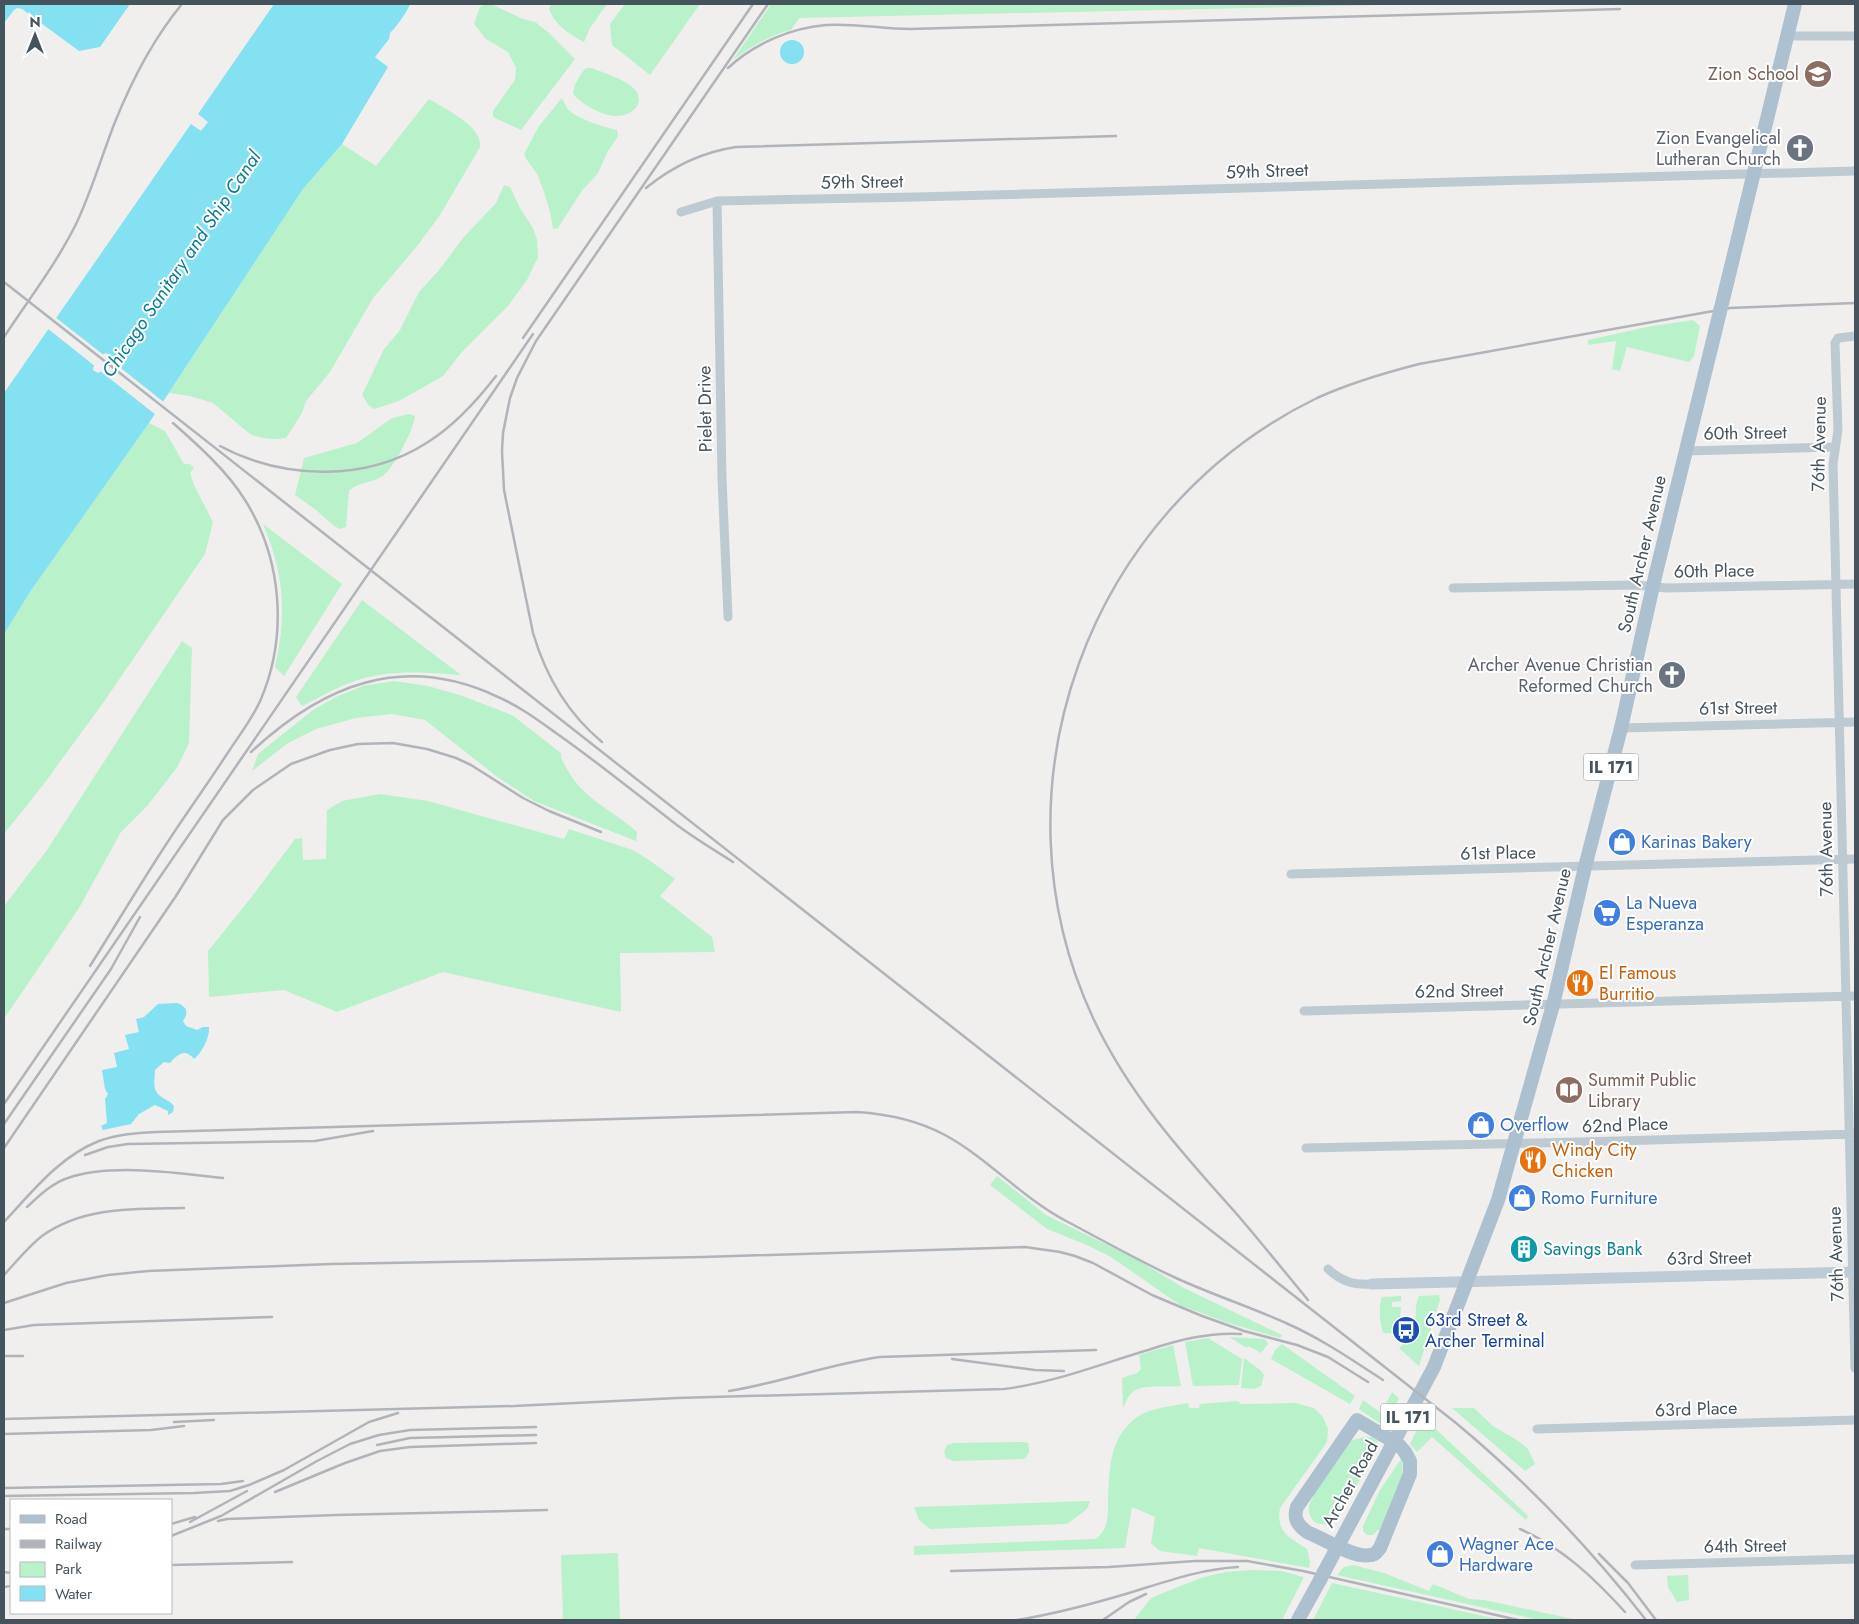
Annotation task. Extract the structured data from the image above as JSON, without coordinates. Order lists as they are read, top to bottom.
{
  "streets": {
    "main road": [
      "South Archer Avenue",
      "IL 171",
      "63rd Street",
      "Archer Road"
    ],
    "street": [
      "59th Street",
      "Pielet Drive",
      "60th Street",
      "76th Avenue",
      "60th Place",
      "61st Street",
      "61st Place",
      "62nd Street",
      "62nd Place",
      "63rd Place",
      "64th Street"
    ]
  },
  "crossings": [
    ["59th Street", "Pielet Drive"],
    ["59th Street", "South Archer Avenue"],
    ["60th Street", "76th Avenue"],
    ["60th Street", "South Archer Avenue"],
    ["76th Avenue", "60th Place"],
    ["76th Avenue", "61st Street"],
    ["76th Avenue", "61st Place"],
    ["76th Avenue", "62nd Street"],
    ["76th Avenue", "62nd Place"],
    ["76th Avenue", "63rd Street"],
    ["South Archer Avenue", "60th Place"],
    ["South Archer Avenue", "61st Street"],
    ["South Archer Avenue", "61st Place"],
    ["South Archer Avenue", "62nd Street"],
    ["South Archer Avenue", "62nd Place"],
    ["South Archer Avenue", "63rd Street"],
    ["South Archer Avenue", "Archer Road"],
    ["63rd Street", "Archer Road"]
  ],
  "water": ["Chicago Sanitary and Ship Canal"],
  "places": {
    "school or university": ["Zion School"],
    "church": ["Zion Evangelical Lutheran Church", "Archer Avenue Christian Reformed Church"],
    "shop": [
      "Karinas Bakery",
      "Overflow",
      "Romo Furniture",
      "Wagner Ace Hardware"
    ],
    "supermarket": ["La Nueva Esperanza"],
    "restaurant": ["El Famous Burritio", "Windy City Chicken"],
    "library": ["Summit Public Library"],
    "building": ["Savings Bank"],
    "bus stop": ["63rd Street & Archer Terminal"]
  },
  "legend": [
    "Road",
    "Railway",
    "Park",
    "Water"
  ],
  "north": "top"
}
